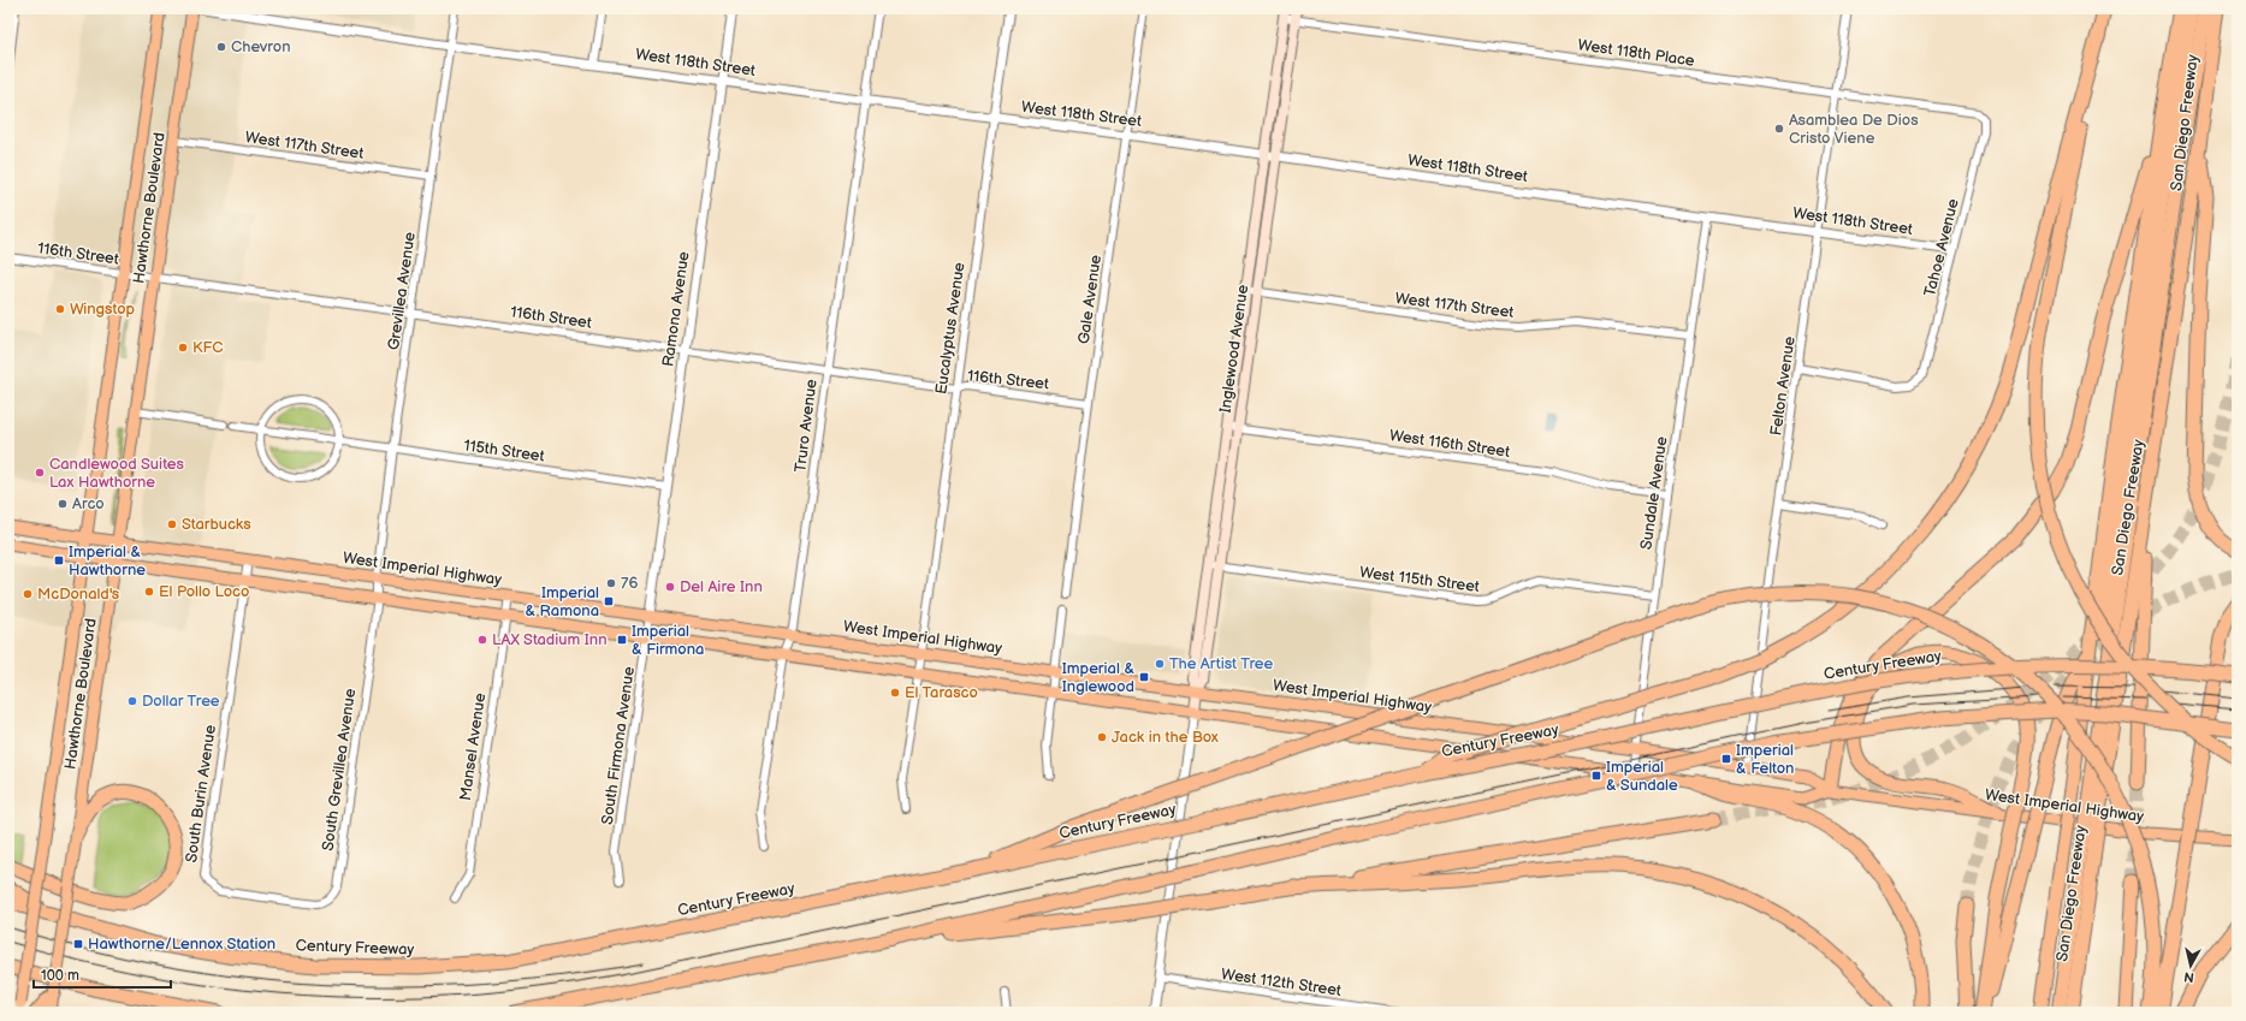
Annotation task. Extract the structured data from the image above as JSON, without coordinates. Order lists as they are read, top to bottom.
{
  "streets": {
    "highway": ["San Diego Freeway", "Century Freeway"],
    "main road": ["Hawthorne Boulevard", "Inglewood Avenue", "West Imperial Highway"],
    "street": [
      "West 118th Place",
      "West 118th Street",
      "West 117th Street",
      "Tahoe Avenue",
      "116th Street",
      "Grevillea Avenue",
      "Gale Avenue",
      "Ramona Avenue",
      "Eucalyptus Avenue",
      "Felton Avenue",
      "Truro Avenue",
      "West 116th Street",
      "115th Street",
      "Sundale Avenue",
      "West 115th Street",
      "South Firmona Avenue",
      "Mansel Avenue",
      "South Grevillea Avenue",
      "South Burin Avenue",
      "West 112th Street"
    ]
  },
  "crossings": [
    ["West 118th Place", "Tahoe Avenue"],
    ["West 118th Place", "Inglewood Avenue"],
    ["West 118th Place", "Felton Avenue"],
    ["West 118th Street", "Tahoe Avenue"],
    ["West 118th Street", "Grevillea Avenue"],
    ["West 118th Street", "Gale Avenue"],
    ["West 118th Street", "Ramona Avenue"],
    ["West 118th Street", "Eucalyptus Avenue"],
    ["West 118th Street", "Inglewood Avenue"],
    ["West 118th Street", "Felton Avenue"],
    ["West 118th Street", "Truro Avenue"],
    ["West 118th Street", "Sundale Avenue"],
    ["West 117th Street", "Hawthorne Boulevard"],
    ["West 117th Street", "Grevillea Avenue"],
    ["West 117th Street", "Inglewood Avenue"],
    ["West 117th Street", "Sundale Avenue"],
    ["Hawthorne Boulevard", "116th Street"],
    ["Hawthorne Boulevard", "West Imperial Highway"],
    ["Tahoe Avenue", "Felton Avenue"],
    ["116th Street", "Grevillea Avenue"],
    ["116th Street", "Gale Avenue"],
    ["116th Street", "Ramona Avenue"],
    ["116th Street", "Eucalyptus Avenue"],
    ["116th Street", "Truro Avenue"],
    ["Grevillea Avenue", "115th Street"],
    ["Grevillea Avenue", "West Imperial Highway"],
    ["Grevillea Avenue", "South Grevillea Avenue"],
    ["Ramona Avenue", "115th Street"],
    ["Ramona Avenue", "West Imperial Highway"],
    ["Ramona Avenue", "South Firmona Avenue"],
    ["Eucalyptus Avenue", "West Imperial Highway"],
    ["Inglewood Avenue", "West 116th Street"],
    ["Inglewood Avenue", "West Imperial Highway"],
    ["Inglewood Avenue", "West 115th Street"],
    ["Felton Avenue", "West Imperial Highway"],
    ["Truro Avenue", "West Imperial Highway"],
    ["West 116th Street", "Sundale Avenue"],
    ["Sundale Avenue", "West Imperial Highway"],
    ["Sundale Avenue", "West 115th Street"],
    ["West Imperial Highway", "South Firmona Avenue"],
    ["West Imperial Highway", "Mansel Avenue"],
    ["West Imperial Highway", "South Grevillea Avenue"],
    ["West Imperial Highway", "South Burin Avenue"],
    ["South Grevillea Avenue", "South Burin Avenue"]
  ],
  "places": {
    "other": [
      "Chevron",
      "Asamblea De Dios Cristo Viene",
      "Wingstop",
      "KFC",
      "Candlewood Suites Lax Hawthorne",
      "Arco",
      "Starbucks",
      "76",
      "Del Aire Inn",
      "El Pollo Loco",
      "McDonald's",
      "LAX Stadium Inn",
      "The Artist Tree",
      "El Tarasco",
      "Dollar Tree",
      "Jack in the Box"
    ],
    "transit": [
      "Imperial & Hawthorne",
      "Imperial & Ramona",
      "Imperial & Firmona",
      "Imperial & Inglewood",
      "Imperial & Felton",
      "Imperial & Sundale",
      "Hawthorne/Lennox Station"
    ]
  },
  "scale_bar": "100 m",
  "north": "bottom"
}
